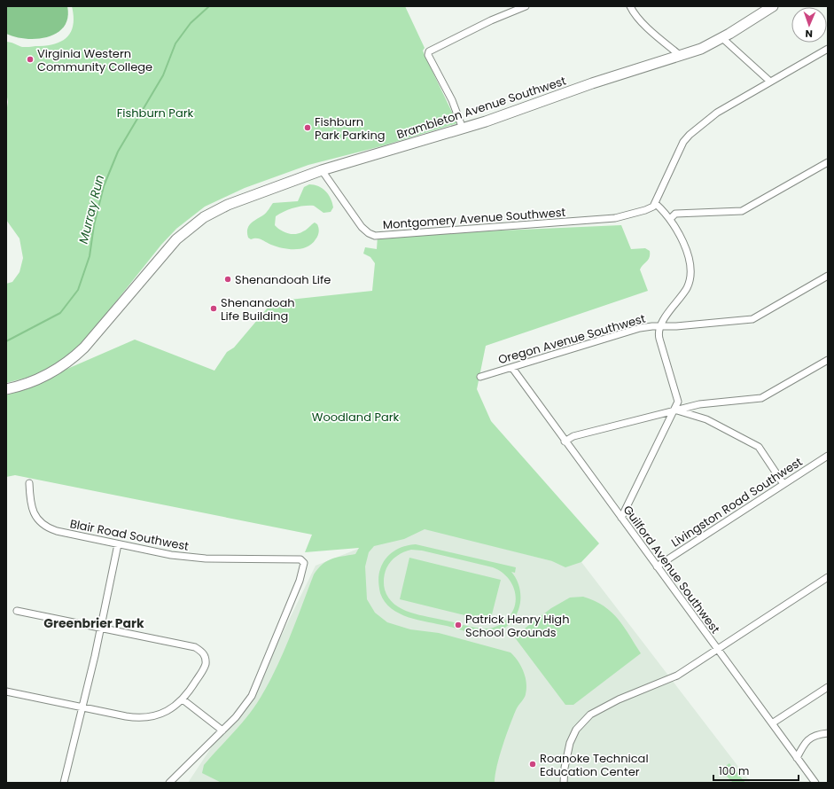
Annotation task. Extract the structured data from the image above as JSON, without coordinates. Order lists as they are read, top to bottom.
{
  "streets": {
    "main road": ["Brambleton Avenue Southwest"],
    "street": [
      "Montgomery Avenue Southwest",
      "Oregon Avenue Southwest",
      "Livingston Road Southwest",
      "Blair Road Southwest",
      "Guilford Avenue Southwest"
    ]
  },
  "crossings": [
    ["Brambleton Avenue Southwest", "Montgomery Avenue Southwest"],
    ["Oregon Avenue Southwest", "Guilford Avenue Southwest"],
    ["Livingston Road Southwest", "Guilford Avenue Southwest"]
  ],
  "districts": ["Greenbrier Park"],
  "water": ["Murray Run"],
  "parks": ["Fishburn Park", "Woodland Park"],
  "places": [
    "Virginia Western Community College",
    "Fishburn Park Parking",
    "Shenandoah Life",
    "Shenandoah Life Building",
    "Patrick Henry High School Grounds",
    "Roanoke Technical Education Center"
  ],
  "scale_bar": "100 m",
  "north": "bottom"
}
